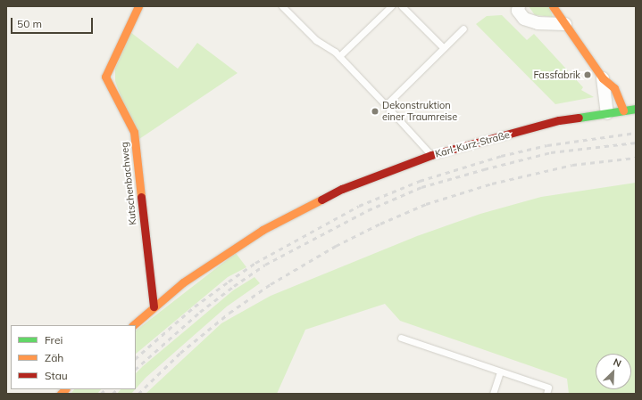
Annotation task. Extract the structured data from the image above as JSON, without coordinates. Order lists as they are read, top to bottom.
{
  "streets": {
    "main road": ["Karl-Kurz-Straße", "Kutschenbachweg"]
  },
  "crossings": [
    ["Karl-Kurz-Straße", "Kutschenbachweg"]
  ],
  "places": ["Fassfabrik", "Dekonstruktion einer Traumreise"],
  "legend": ["Frei", "Zäh", "Stau"],
  "scale_bar": "50 m",
  "north": "top right"
}
